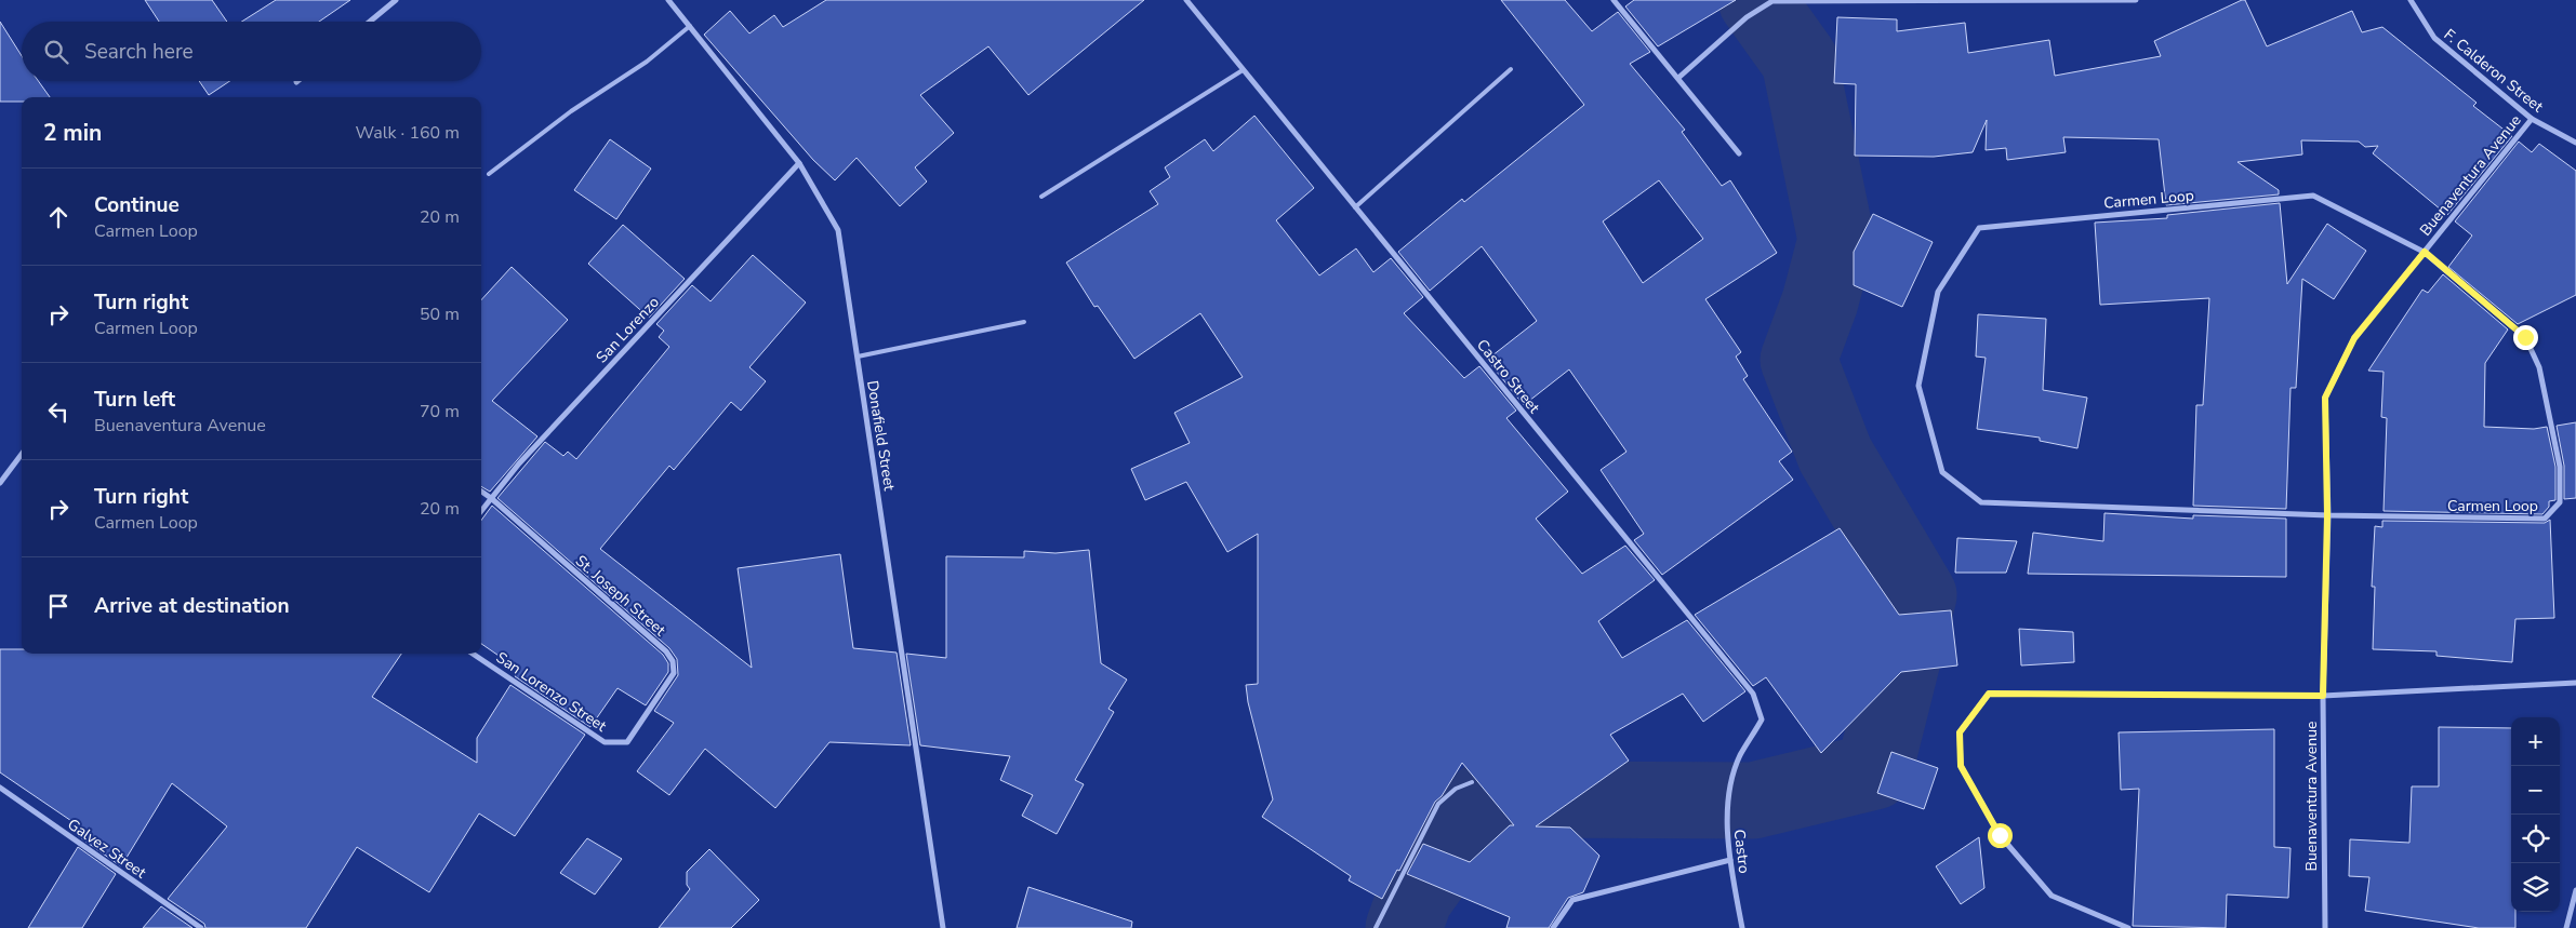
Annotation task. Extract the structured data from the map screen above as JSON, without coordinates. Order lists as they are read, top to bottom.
{
  "streets": {
    "street": [
      "F. Calderon Street",
      "Buenaventura Avenue",
      "Carmen Loop",
      "San Lorenzo",
      "Castro Street",
      "Donafield Street",
      "St. Joseph Street",
      "San Lorenzo Street",
      "Galvez Street",
      "Castro"
    ]
  },
  "crossings": [
    ["F. Calderon Street", "Buenaventura Avenue"],
    ["Buenaventura Avenue", "Carmen Loop"],
    ["San Lorenzo", "Donafield Street"],
    ["San Lorenzo", "St. Joseph Street"],
    ["Castro Street", "Castro"],
    ["St. Joseph Street", "San Lorenzo Street"]
  ],
  "page": {
    "search": "Search here",
    "heading": ["2 min", "Walk · 160 m"],
    "list": [
      ["Continue", "Carmen Loop", "20 m"],
      ["Turn right", "Carmen Loop", "50 m"],
      ["Turn left", "Buenaventura Avenue", "70 m"],
      ["Turn right", "Carmen Loop", "20 m"],
      "Arrive at destination"
    ],
    "map_buttons": ["+", "−"]
  }
}
